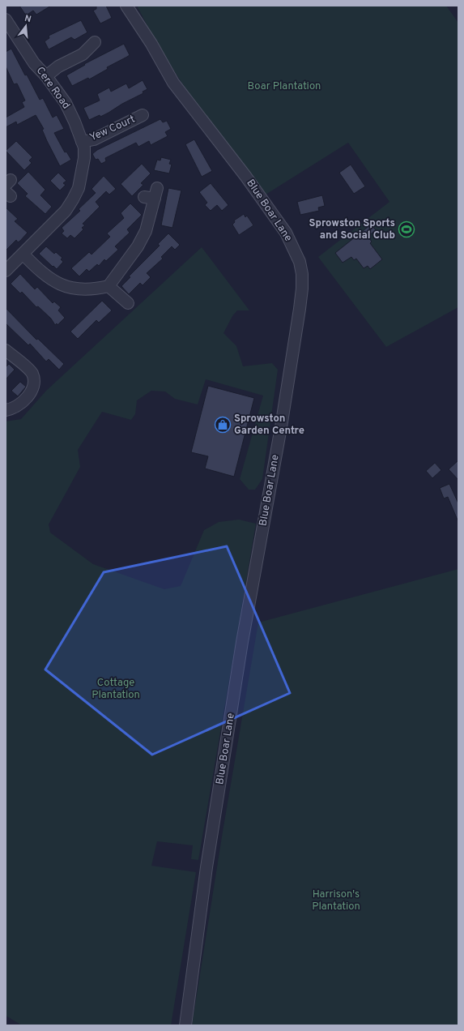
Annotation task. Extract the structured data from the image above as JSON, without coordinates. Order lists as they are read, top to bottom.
{
  "streets": {
    "street": ["Cere Road", "Yew Court", "Blue Boar Lane"]
  },
  "crossings": [
    ["Cere Road", "Yew Court"]
  ],
  "parks": ["Boar Plantation", "Cottage Plantation", "Harrison's Plantation"],
  "places": {
    "sports": ["Sprowston Sports and Social Club"],
    "shop": ["Sprowston Garden Centre"]
  },
  "north": "top"
}
